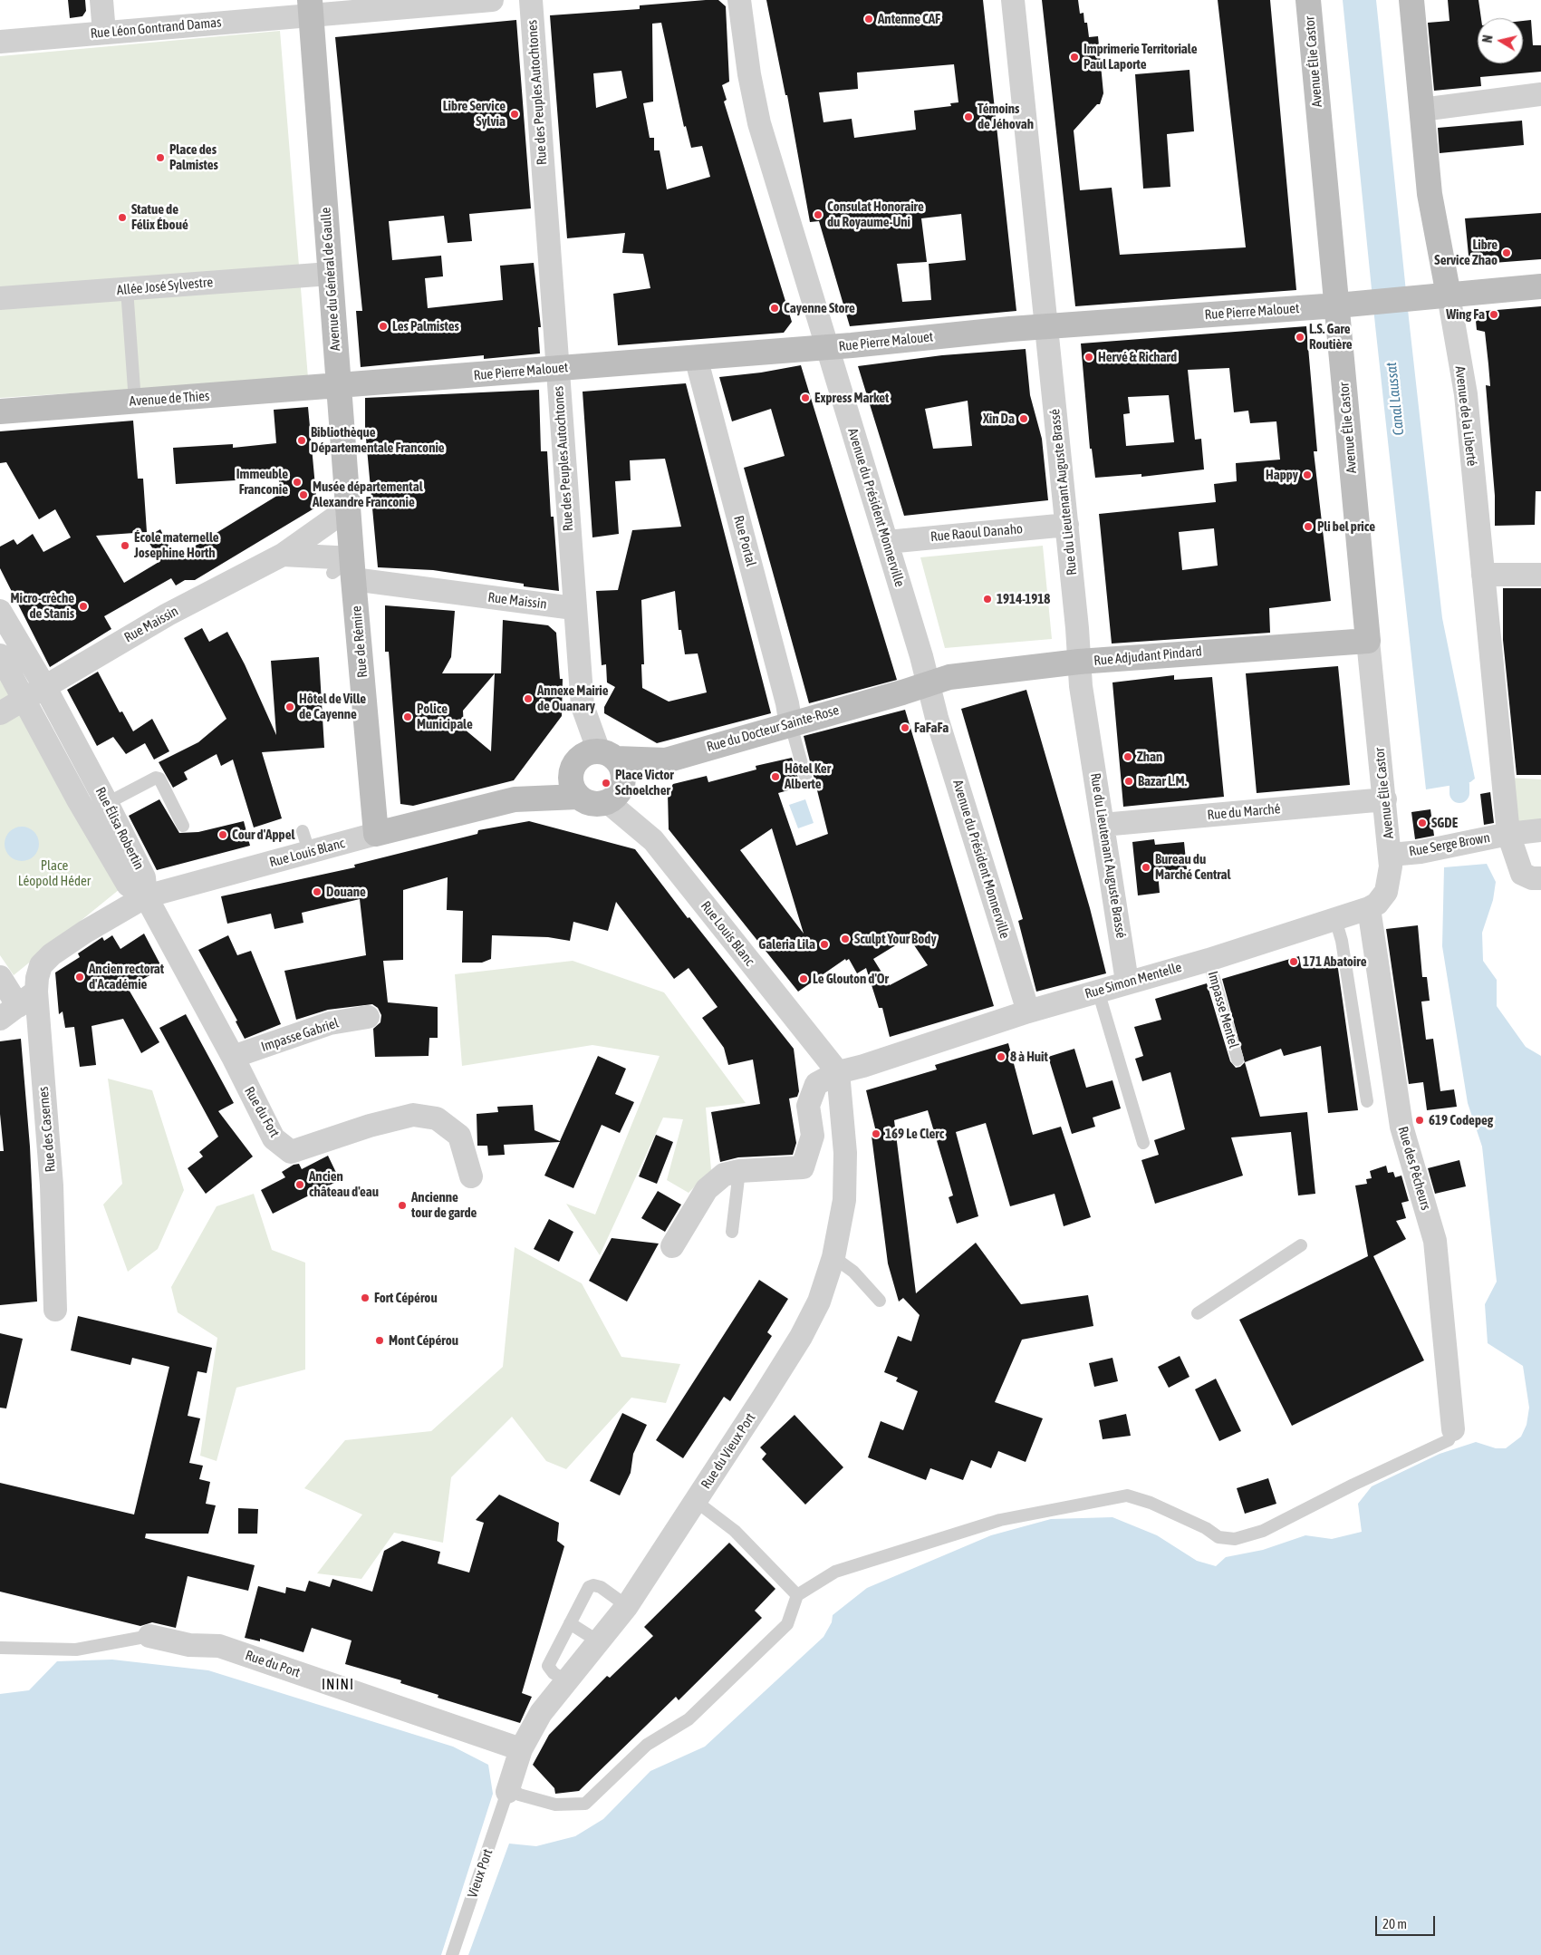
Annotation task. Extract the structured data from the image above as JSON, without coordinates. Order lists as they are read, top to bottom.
{
  "streets": {
    "street": [
      "Rue Léon Gontrand Damas",
      "Avenue Élie Castor",
      "Rue des Peuples Autochtones",
      "Avenue du Général de Gaulle",
      "Allée José Sylvestre",
      "Rue Pierre Malouet",
      "Avenue de Thies",
      "Avenue de la Liberté",
      "Rue du Lieutenant Auguste Brassé",
      "Avenue du Président Monnerville",
      "Rue Raoul Danaho",
      "Rue Portal",
      "Rue Maissin",
      "Rue de Rémire",
      "Rue Adjudant Pindard",
      "Rue du Docteur Sainte-Rose",
      "Rue du Marché",
      "Rue Élisa Robertin",
      "Rue Serge Brown",
      "Rue Louis Blanc",
      "Rue Simon Mentelle",
      "Impasse Gabriel",
      "Rue du Fort",
      "Rue des Casernes",
      "Rue des Pêcheurs",
      "Rue du Vieux Port",
      "Rue du Port"
    ],
    "lane": ["Impasse Mentel", "Vieux Port"]
  },
  "crossings": [
    ["Rue Léon Gontrand Damas", "Avenue du Général de Gaulle"],
    ["Avenue Élie Castor", "Rue Pierre Malouet"],
    ["Avenue Élie Castor", "Rue Adjudant Pindard"],
    ["Avenue Élie Castor", "Rue du Marché"],
    ["Avenue Élie Castor", "Rue Serge Brown"],
    ["Avenue Élie Castor", "Rue Simon Mentelle"],
    ["Rue des Peuples Autochtones", "Rue Pierre Malouet"],
    ["Rue des Peuples Autochtones", "Rue Maissin"],
    ["Rue des Peuples Autochtones", "Rue du Docteur Sainte-Rose"],
    ["Rue des Peuples Autochtones", "Rue Louis Blanc"],
    ["Avenue du Général de Gaulle", "Allée José Sylvestre"],
    ["Avenue du Général de Gaulle", "Rue Pierre Malouet"],
    ["Avenue du Général de Gaulle", "Avenue de Thies"],
    ["Avenue du Général de Gaulle", "Rue Maissin"],
    ["Avenue du Général de Gaulle", "Rue de Rémire"],
    ["Rue Pierre Malouet", "Avenue de Thies"],
    ["Rue Pierre Malouet", "Avenue de la Liberté"],
    ["Rue Pierre Malouet", "Rue du Lieutenant Auguste Brassé"],
    ["Rue Pierre Malouet", "Avenue du Président Monnerville"],
    ["Rue Pierre Malouet", "Rue Portal"],
    ["Avenue de la Liberté", "Rue Serge Brown"],
    ["Rue du Lieutenant Auguste Brassé", "Rue Raoul Danaho"],
    ["Rue du Lieutenant Auguste Brassé", "Rue Adjudant Pindard"],
    ["Rue du Lieutenant Auguste Brassé", "Rue du Marché"],
    ["Rue du Lieutenant Auguste Brassé", "Rue Simon Mentelle"],
    ["Avenue du Président Monnerville", "Rue Raoul Danaho"],
    ["Avenue du Président Monnerville", "Rue Adjudant Pindard"],
    ["Avenue du Président Monnerville", "Rue du Docteur Sainte-Rose"],
    ["Avenue du Président Monnerville", "Rue Simon Mentelle"],
    ["Rue Portal", "Rue du Docteur Sainte-Rose"],
    ["Rue Maissin", "Rue de Rémire"],
    ["Rue Maissin", "Rue Élisa Robertin"],
    ["Rue de Rémire", "Rue Louis Blanc"],
    ["Rue Adjudant Pindard", "Rue du Docteur Sainte-Rose"],
    ["Rue du Docteur Sainte-Rose", "Rue Louis Blanc"],
    ["Rue Élisa Robertin", "Rue Louis Blanc"],
    ["Rue Élisa Robertin", "Rue du Fort"],
    ["Rue Serge Brown", "Rue Simon Mentelle"],
    ["Rue Louis Blanc", "Rue Simon Mentelle"],
    ["Rue Louis Blanc", "Rue du Fort"],
    ["Rue Louis Blanc", "Rue des Casernes"],
    ["Rue Louis Blanc", "Rue du Vieux Port"],
    ["Rue Simon Mentelle", "Impasse Mentel"],
    ["Rue Simon Mentelle", "Rue des Pêcheurs"],
    ["Rue Simon Mentelle", "Rue du Vieux Port"],
    ["Impasse Gabriel", "Rue du Fort"],
    ["Rue du Vieux Port", "Rue du Port"],
    ["Rue du Vieux Port", "Vieux Port"]
  ],
  "districts": ["ININI"],
  "water": ["Canal Laussat"],
  "parks": ["Place Léopold Héder"],
  "places": [
    "Antenne CAF",
    "Imprimerie Territoriale Paul Laporte",
    "Libre Service Sylvia",
    "Témoins de Jéhovah",
    "Place des Palmistes",
    "Consulat Honoraire du Royaume-Uni",
    "Statue de Félix Éboué",
    "Libre Service Zhao",
    "Cayenne Store",
    "Wing Fa",
    "Les Palmistes",
    "L.S. Gare Routière",
    "Hervé & Richard",
    "Express Market",
    "Xin Da",
    "Bibliothèque Départementale Franconie",
    "Happy",
    "Immeuble Franconie",
    "Musée départemental Alexandre Franconie",
    "Pli bel price",
    "École maternelle Josephine Horth",
    "1914-1918",
    "Micro-crèche de Stanis",
    "Annexe Mairie de Ouanary",
    "Hôtel de Ville de Cayenne",
    "Police Municipale",
    "FaFaFa",
    "Zhan",
    "Hôtel Ker Alberte",
    "Bazar L.M.",
    "Place Victor Schoelcher",
    "SGDE",
    "Cour d'Appel",
    "Bureau du Marché Central",
    "Douane",
    "Sculpt Your Body",
    "Galeria Lila",
    "171 Abatoire",
    "Ancien rectorat d'Académie",
    "Le Glouton d'Or",
    "8 à Huit",
    "619 Codepeg",
    "169 Le Clerc",
    "Ancien château d'eau",
    "Ancienne tour de garde",
    "Fort Cépérou",
    "Mont Cépérou"
  ],
  "scale_bar": "20 m",
  "north": "left"
}
